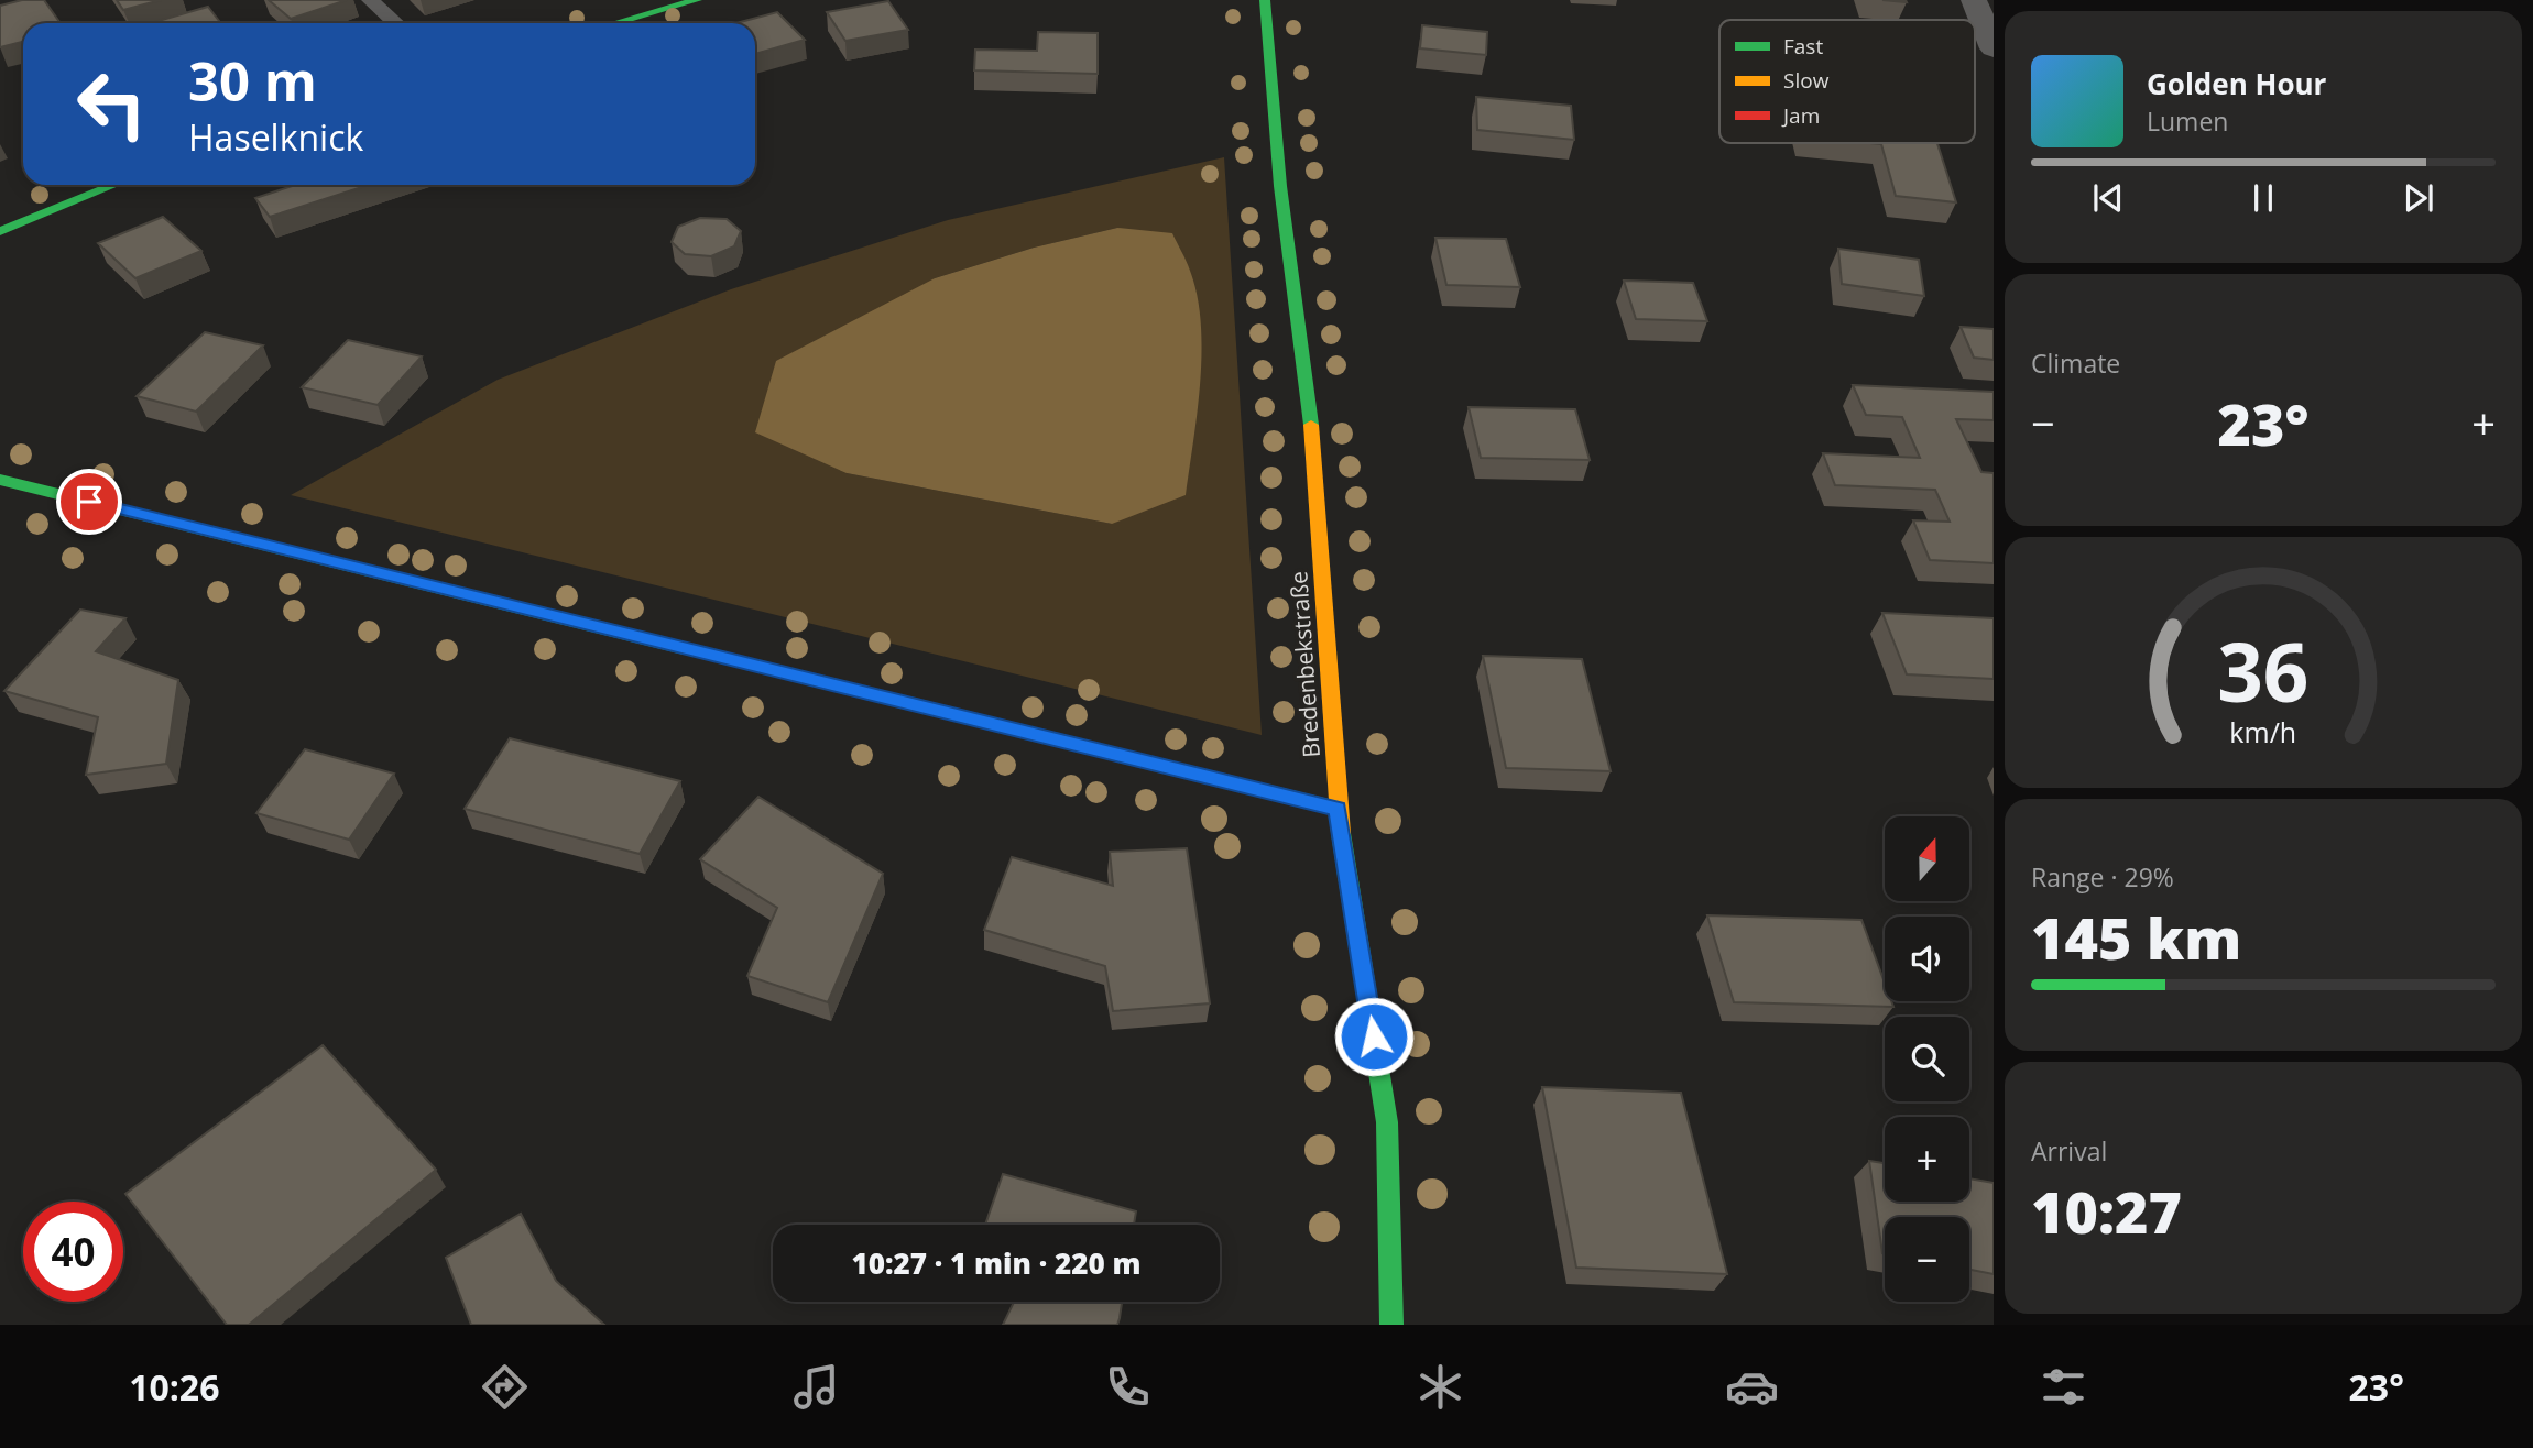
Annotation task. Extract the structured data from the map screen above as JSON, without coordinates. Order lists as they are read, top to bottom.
{
  "streets": {
    "street": ["Bredenbekstraße"]
  },
  "legend": ["Fast", "Slow", "Jam"],
  "north": "top",
  "page": {
    "turn": ["30 m", "Haselknick"],
    "song": ["Golden Hour", "Lumen"],
    "tile": [
      "Climate",
      ["Range · 29%", "145 km"],
      ["Arrival", "10:27"]
    ],
    "heat": ["−", "23°", "+"],
    "map_buttons": ["+", "−"],
    "limit": "40",
    "trip": "10:27 · 1 min · 220 m",
    "tabs": ["10:26", "23°"],
    "gauge": ["36", "km/h"]
  }
}
